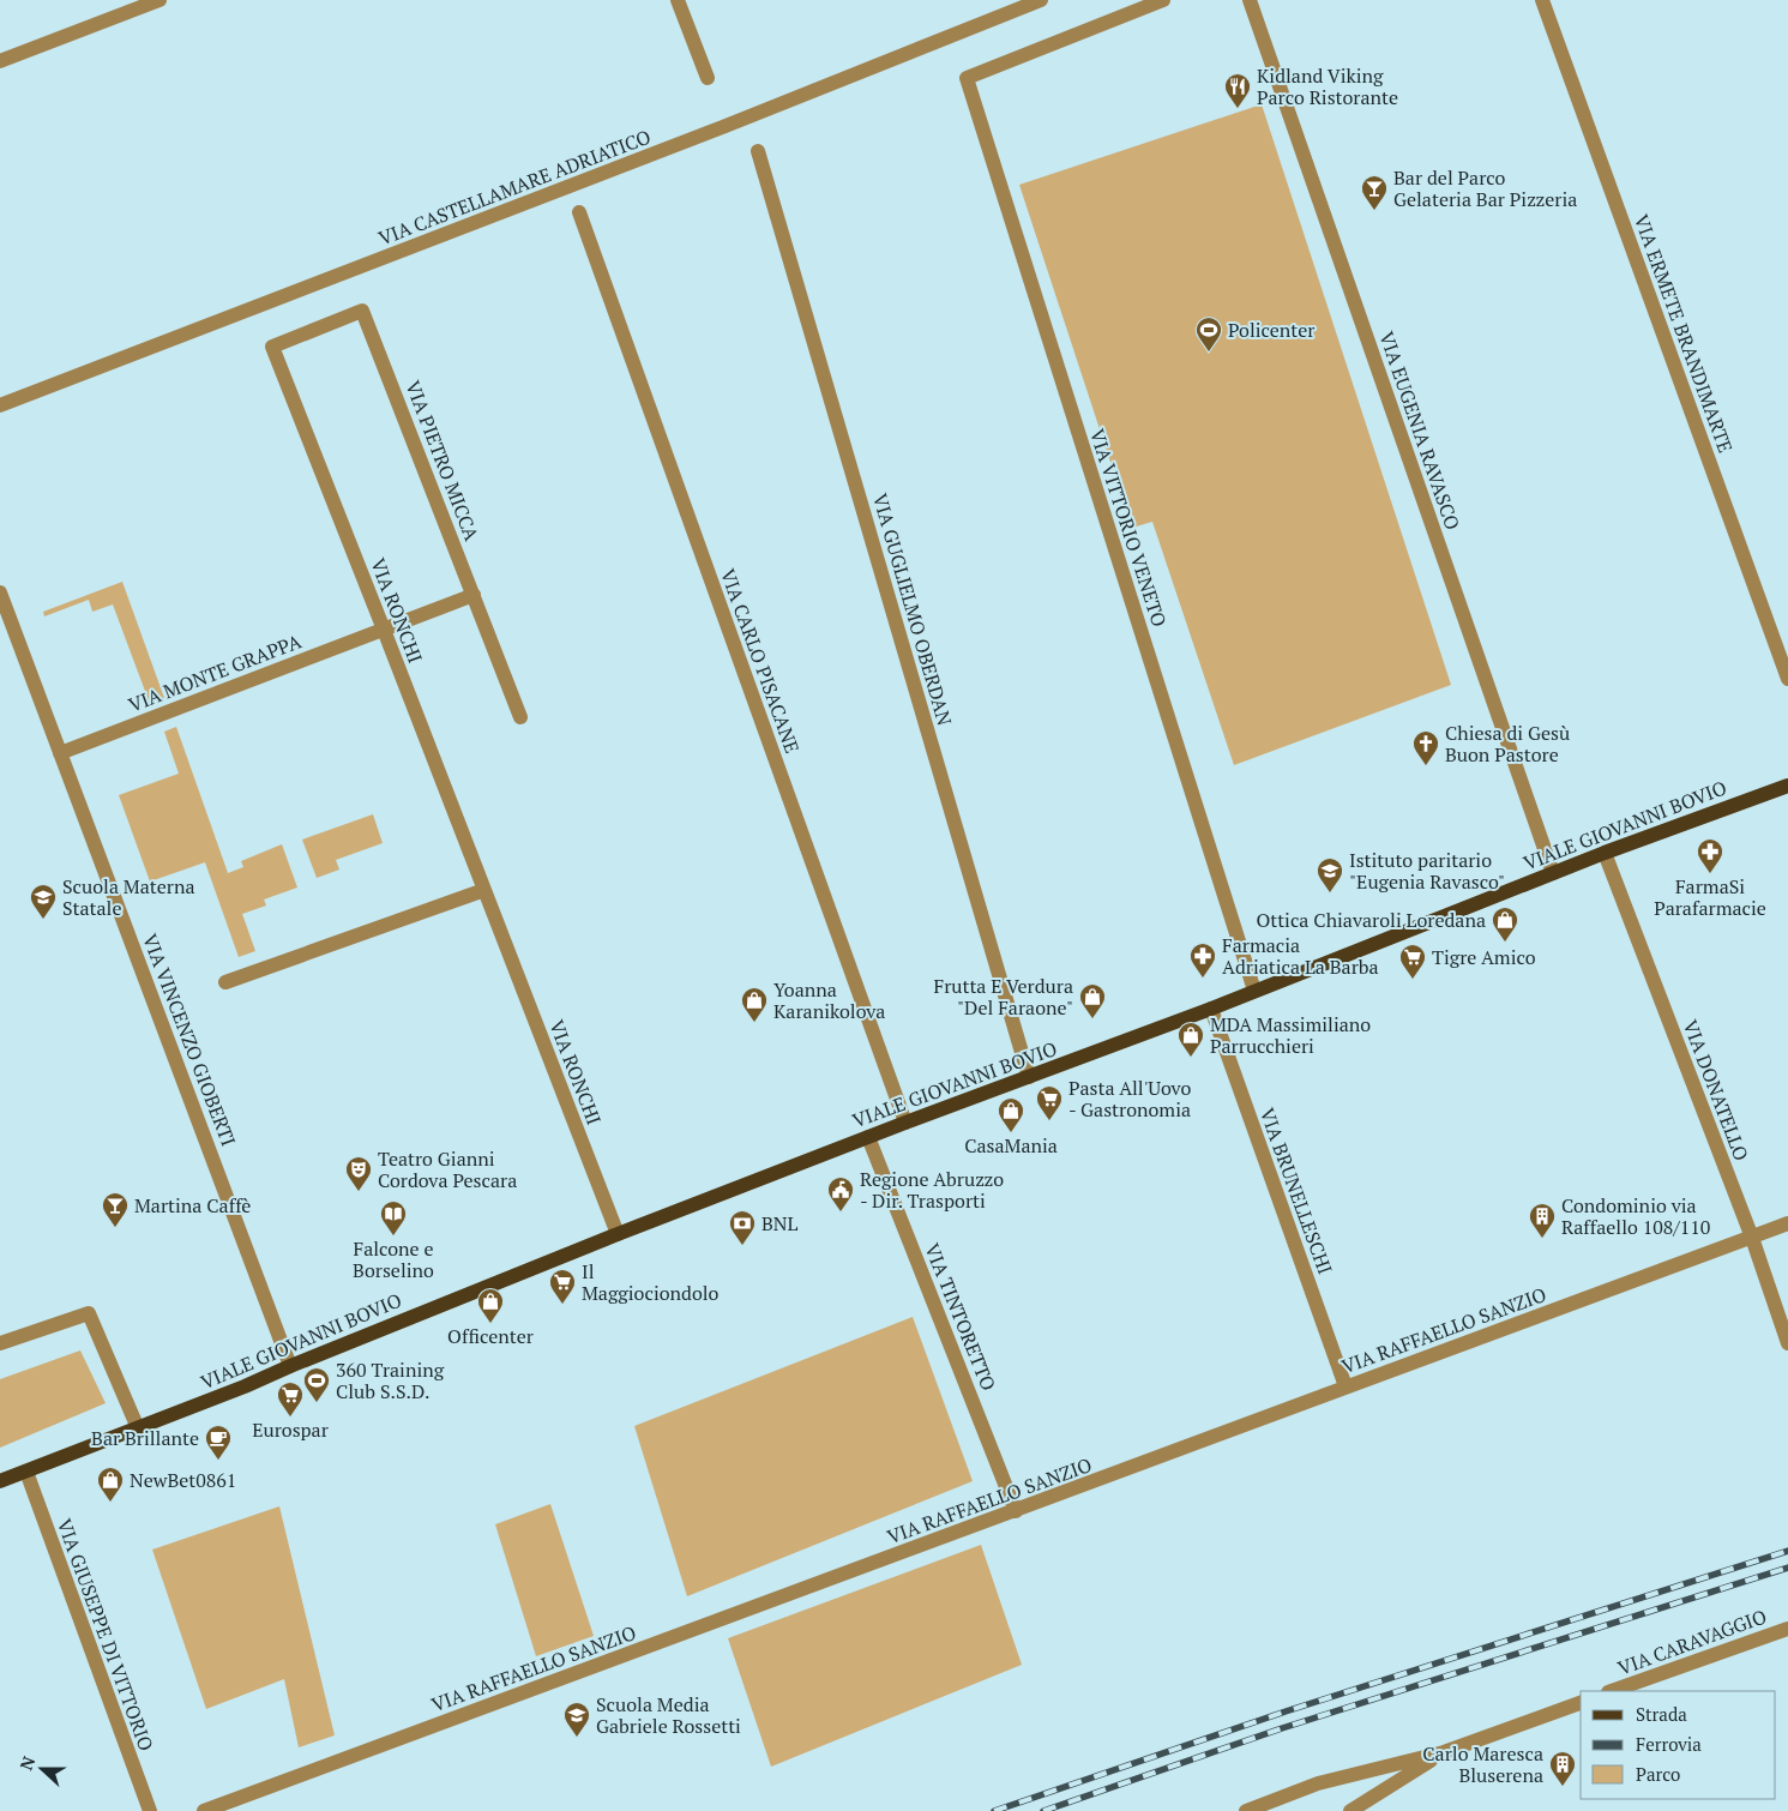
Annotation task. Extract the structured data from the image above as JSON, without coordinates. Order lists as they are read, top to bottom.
{
  "streets": {
    "main road": ["VIALE GIOVANNI BOVIO"],
    "street": [
      "VIA CASTELLAMARE ADRIATICO",
      "VIA ERMETE BRANDIMARTE",
      "VIA EUGENIA RAVASCO",
      "VIA PIETRO MICCA",
      "VIA VITTORIO VENETO",
      "VIA GUGLIELMO OBERDAN",
      "VIA RONCHI",
      "VIA CARLO PISACANE",
      "VIA MONTE GRAPPA",
      "VIA VINCENZO GIOBERTI",
      "VIA DONATELLO",
      "VIA BRUNELLESCHI",
      "VIA TINTORETTO",
      "VIA RAFFAELLO SANZIO",
      "VIA GIUSEPPE DI VITTORIO",
      "VIA CARAVAGGIO"
    ]
  },
  "crossings": [
    ["VIA EUGENIA RAVASCO", "VIALE GIOVANNI BOVIO"],
    ["VIA PIETRO MICCA", "VIA RONCHI"],
    ["VIA PIETRO MICCA", "VIA MONTE GRAPPA"],
    ["VIA VITTORIO VENETO", "VIALE GIOVANNI BOVIO"],
    ["VIA GUGLIELMO OBERDAN", "VIALE GIOVANNI BOVIO"],
    ["VIA RONCHI", "VIA MONTE GRAPPA"],
    ["VIA RONCHI", "VIALE GIOVANNI BOVIO"],
    ["VIA CARLO PISACANE", "VIALE GIOVANNI BOVIO"],
    ["VIA MONTE GRAPPA", "VIA VINCENZO GIOBERTI"],
    ["VIALE GIOVANNI BOVIO", "VIA VINCENZO GIOBERTI"],
    ["VIALE GIOVANNI BOVIO", "VIA DONATELLO"],
    ["VIALE GIOVANNI BOVIO", "VIA BRUNELLESCHI"],
    ["VIALE GIOVANNI BOVIO", "VIA TINTORETTO"],
    ["VIALE GIOVANNI BOVIO", "VIA GIUSEPPE DI VITTORIO"],
    ["VIA DONATELLO", "VIA RAFFAELLO SANZIO"],
    ["VIA BRUNELLESCHI", "VIA RAFFAELLO SANZIO"],
    ["VIA TINTORETTO", "VIA RAFFAELLO SANZIO"]
  ],
  "places": {
    "restaurant": ["Kidland Viking Parco Ristorante"],
    "bar": ["Bar del Parco Gelateria Bar Pizzeria", "Martina Caffè"],
    "sports": ["Policenter", "360 Training Club S.S.D."],
    "church": ["Chiesa di Gesù Buon Pastore"],
    "pharmacy": ["FarmaSi Parafarmacie", "Farmacia Adriatica La Barba"],
    "school or university": ["Istituto paritario \"Eugenia Ravasco\"", "Scuola Materna Statale", "Scuola Media Gabriele Rossetti"],
    "shop": [
      "Ottica Chiavaroli Loredana",
      "Frutta E Verdura \"Del Faraone\"",
      "Yoanna Karanikolova",
      "MDA Massimiliano Parrucchieri",
      "CasaMania",
      "Officenter",
      "NewBet0861"
    ],
    "supermarket": [
      "Tigre Amico",
      "Pasta All'Uovo - Gastronomia",
      "Il Maggiociondolo",
      "Eurospar"
    ],
    "theatre": ["Teatro Gianni Cordova Pescara"],
    "public building": ["Regione Abruzzo - Dir. Trasporti"],
    "library": ["Falcone e Borselino"],
    "building": ["Condominio via Raffaello 108/110", "Carlo Maresca Bluserena"],
    "bank": ["BNL"],
    "cafe": ["Bar Brillante"]
  },
  "legend": ["Strada", "Ferrovia", "Parco"],
  "north": "left"
}
